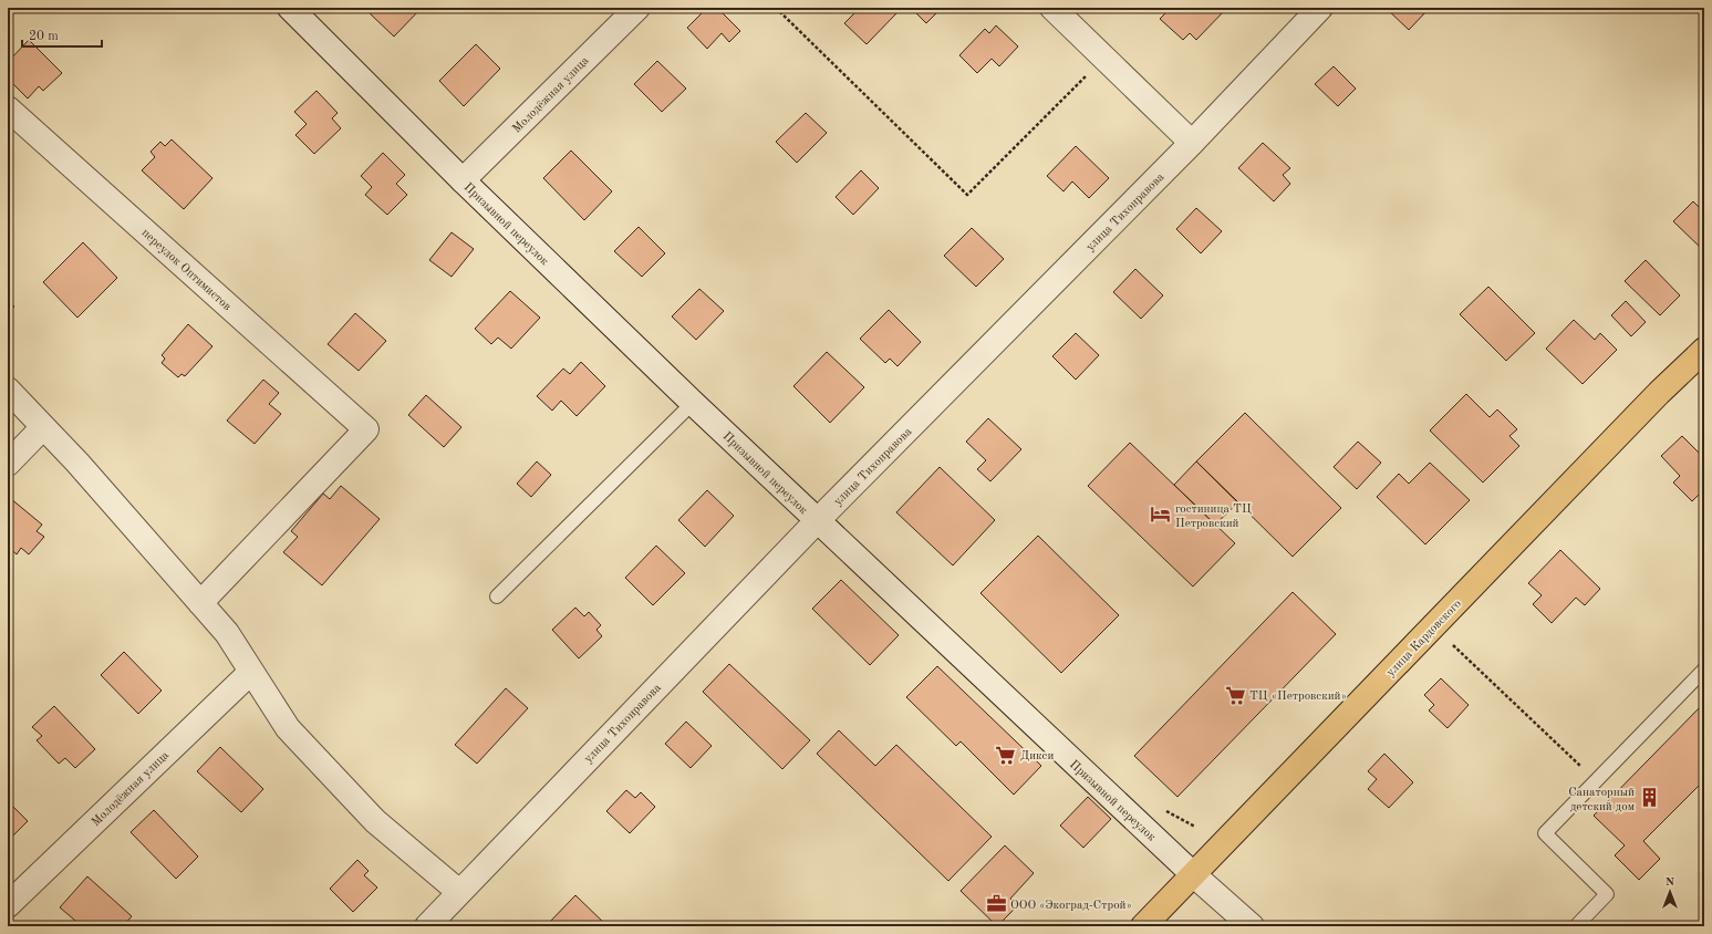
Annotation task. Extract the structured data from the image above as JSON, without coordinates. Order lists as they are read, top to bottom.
{
  "streets": {
    "main road": ["улица Кардовского"],
    "street": [
      "Молодёжная улица",
      "улица Тихонравова",
      "Призывной переулок",
      "переулок Оптимистов"
    ]
  },
  "crossings": [
    ["Молодёжная улица", "Призывной переулок"],
    ["улица Тихонравова", "Призывной переулок"],
    ["Призывной переулок", "улица Кардовского"]
  ],
  "places": {
    "hotel": ["гостиница ТЦ Петровский"],
    "supermarket": ["ТЦ «Петровский»", "Дикси"],
    "building": ["Санаторный детский дом"],
    "office": ["ООО «Экоград-Строй»"]
  },
  "scale_bar": "20 m",
  "north": "top"
}
